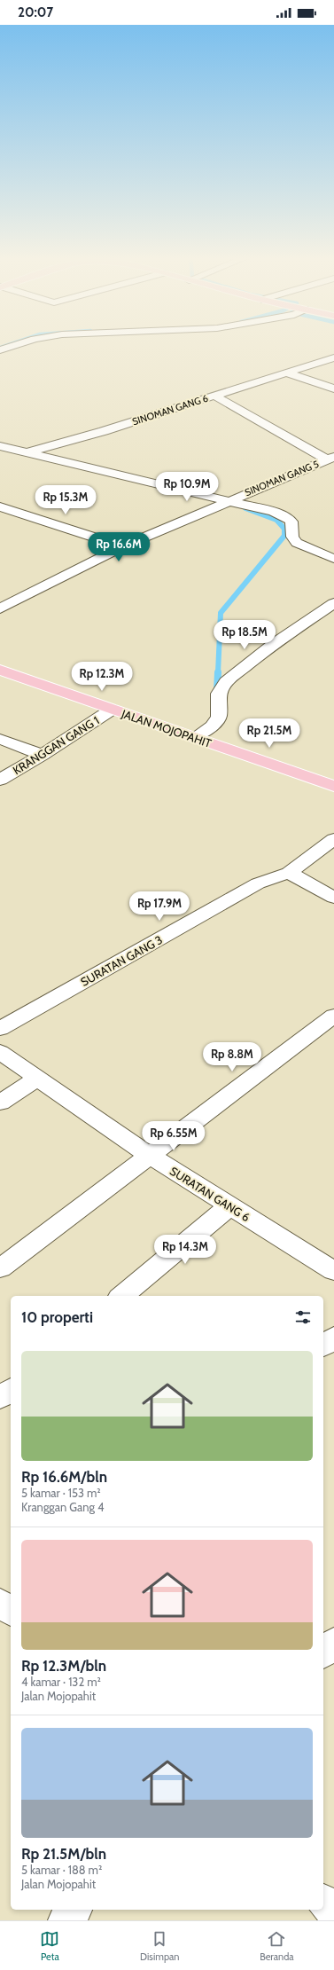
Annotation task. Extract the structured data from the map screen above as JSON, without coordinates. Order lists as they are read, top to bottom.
{
  "streets": {
    "main road": ["JALAN MOJOPAHIT"],
    "street": [
      "SINOMAN GANG 6",
      "SINOMAN GANG 5",
      "KRANGGAN GANG 1",
      "SURATAN GANG 3",
      "SURATAN GANG 6"
    ]
  },
  "crossings": [
    ["JALAN MOJOPAHIT", "KRANGGAN GANG 1"]
  ],
  "page": {
    "status": "20:07",
    "price": [
      "Rp 10.9M",
      "Rp 15.3M",
      "Rp 16.6M",
      "Rp 18.5M",
      "Rp 12.3M",
      "Rp 21.5M",
      "Rp 17.9M",
      "Rp 8.8M",
      "Rp 6.55M",
      "Rp 14.3M"
    ],
    "heading": "10 properti",
    "list": [
      {
        "name": "Rp 16.6M/bln",
        "note": "5 kamar · 153 m² · Kranggan Gang 4"
      },
      {
        "name": "Rp 12.3M/bln",
        "note": "4 kamar · 132 m² · Jalan Mojopahit"
      },
      {
        "name": "Rp 21.5M/bln",
        "note": "5 kamar · 188 m² · Jalan Mojopahit"
      }
    ],
    "tabs": ["Peta", "Disimpan", "Beranda"]
  }
}
